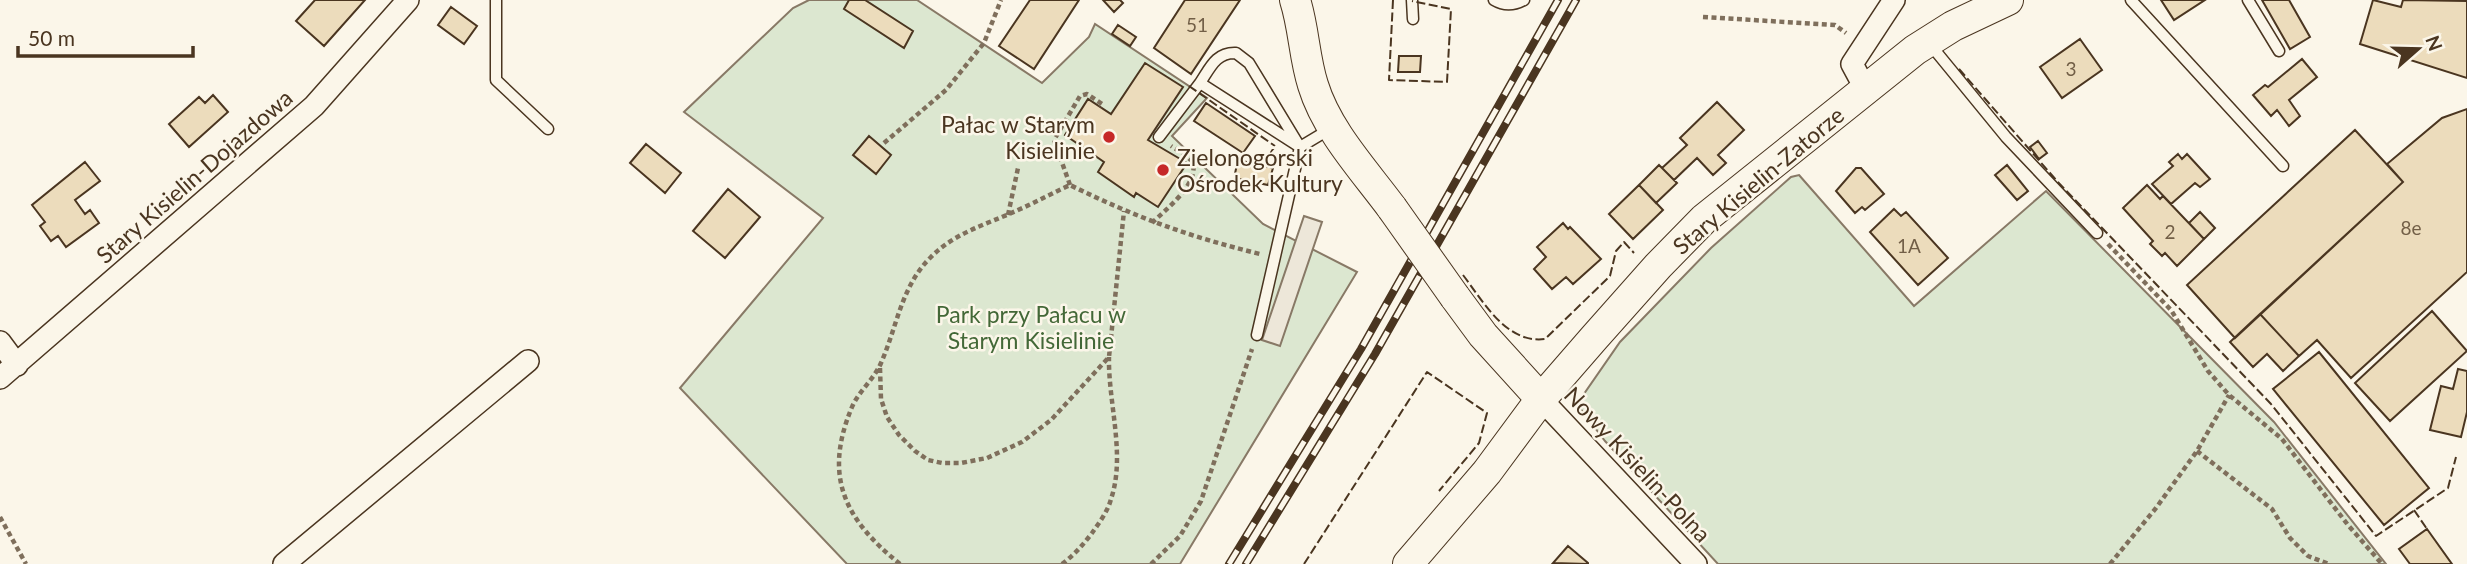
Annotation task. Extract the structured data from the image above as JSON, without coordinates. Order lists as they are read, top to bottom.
{
  "streets": {
    "street": ["Stary Kisielin-Dojazdowa", "Stary Kisielin-Zatorze", "Nowy Kisielin-Polna"]
  },
  "crossings": [
    ["Stary Kisielin-Zatorze", "Nowy Kisielin-Polna"]
  ],
  "parks": ["Park przy Pałacu w Starym Kisielinie"],
  "places": ["Pałac w Starym Kisielinie", "Zielonogórski Ośrodek Kultury"],
  "house_numbers": [
    "51",
    "3",
    "8e",
    "2",
    "1A"
  ],
  "scale_bar": "50 m",
  "north": "right"
}
